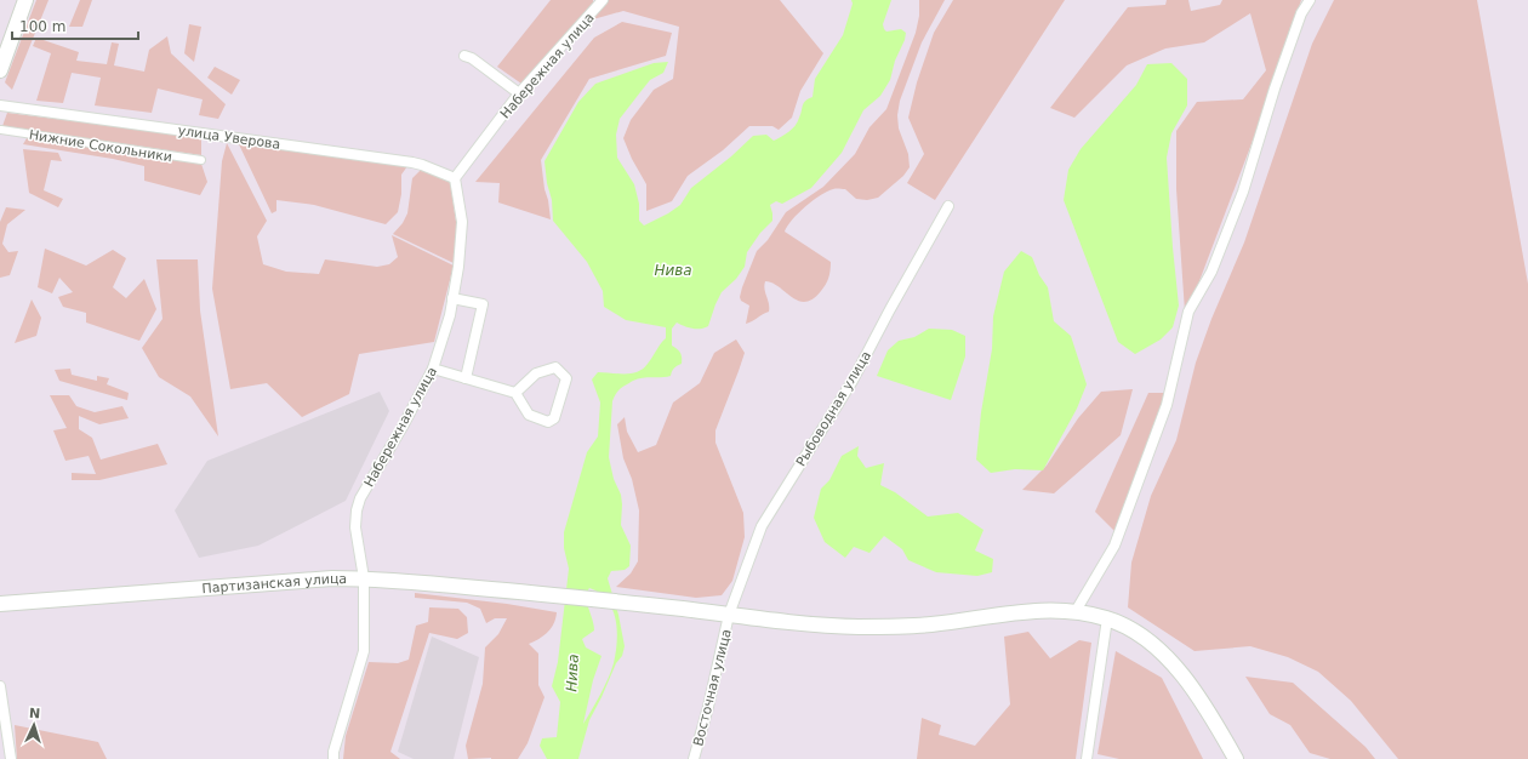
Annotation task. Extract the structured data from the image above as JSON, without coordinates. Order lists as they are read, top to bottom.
{
  "streets": {
    "main road": ["Партизанская улица"],
    "street": [
      "Набережная улица",
      "улица Уверова",
      "Нижние Сокольники",
      "Рыбоводная улица",
      "Восточная улица"
    ]
  },
  "crossings": [
    ["Набережная улица", "улица Уверова"],
    ["Набережная улица", "Партизанская улица"],
    ["Рыбоводная улица", "Партизанская улица"],
    ["Рыбоводная улица", "Восточная улица"],
    ["Партизанская улица", "Восточная улица"]
  ],
  "water": ["Нива"],
  "scale_bar": "100 m",
  "north": "top"
}
